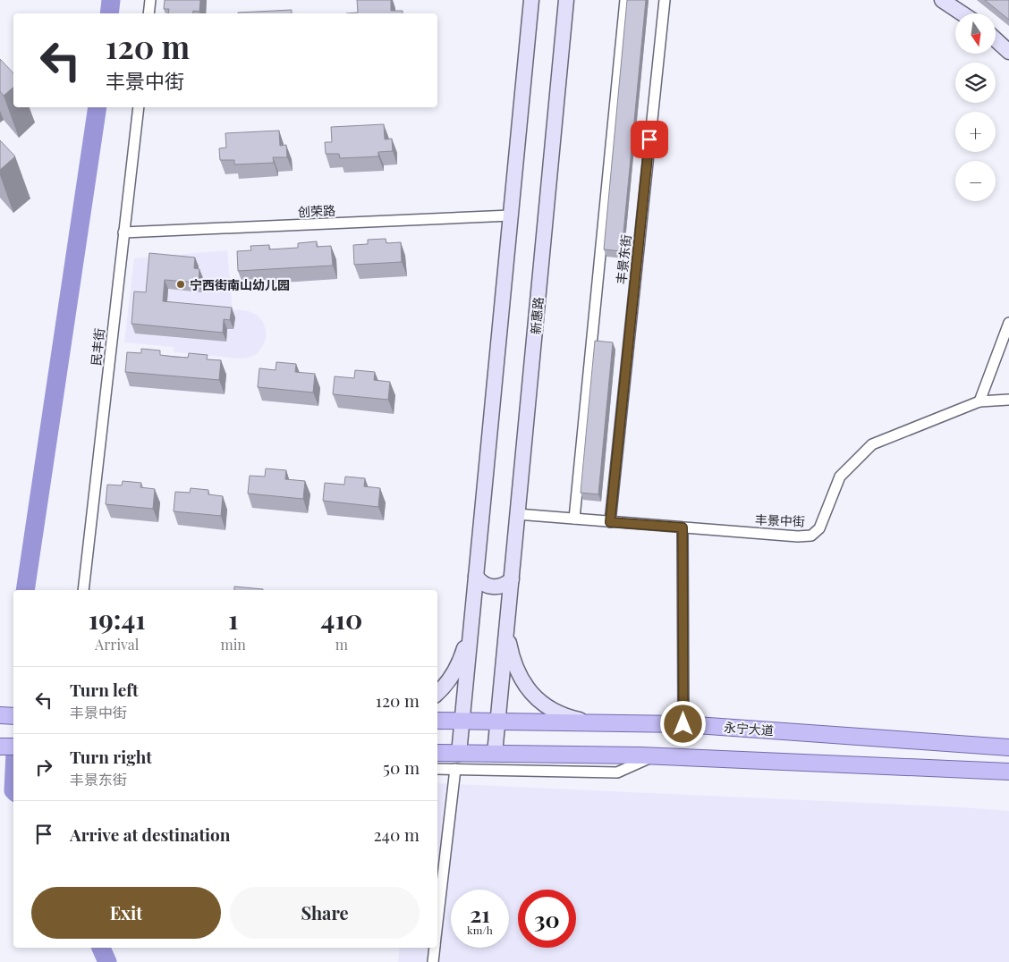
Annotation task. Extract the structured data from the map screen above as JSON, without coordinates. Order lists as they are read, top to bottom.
{
  "streets": {
    "main road": ["新惠路", "永宁大道"],
    "street": [
      "创荣路",
      "丰景东街",
      "民丰街",
      "丰景中街"
    ]
  },
  "crossings": [
    ["创荣路", "民丰街"],
    ["丰景东街", "丰景中街"],
    ["新惠路", "丰景中街"],
    ["新惠路", "永宁大道"]
  ],
  "places": ["宁西街南山幼儿园"],
  "north": "bottom",
  "page": {
    "map_buttons": ["+", "−"],
    "turn": ["120 m", "丰景中街"],
    "eta": [
      "19:41",
      "Arrival",
      "1",
      "min",
      "410",
      "m"
    ],
    "list": [
      {
        "name": "Turn left",
        "note": "丰景中街",
        "value": "120 m"
      },
      {
        "name": "Turn right",
        "note": "丰景东街",
        "value": "50 m"
      },
      {
        "name": "Arrive at destination",
        "value": "240 m"
      }
    ],
    "buttons": ["Exit", "Share"],
    "speed": "21 km/h",
    "limit": "30"
  }
}
